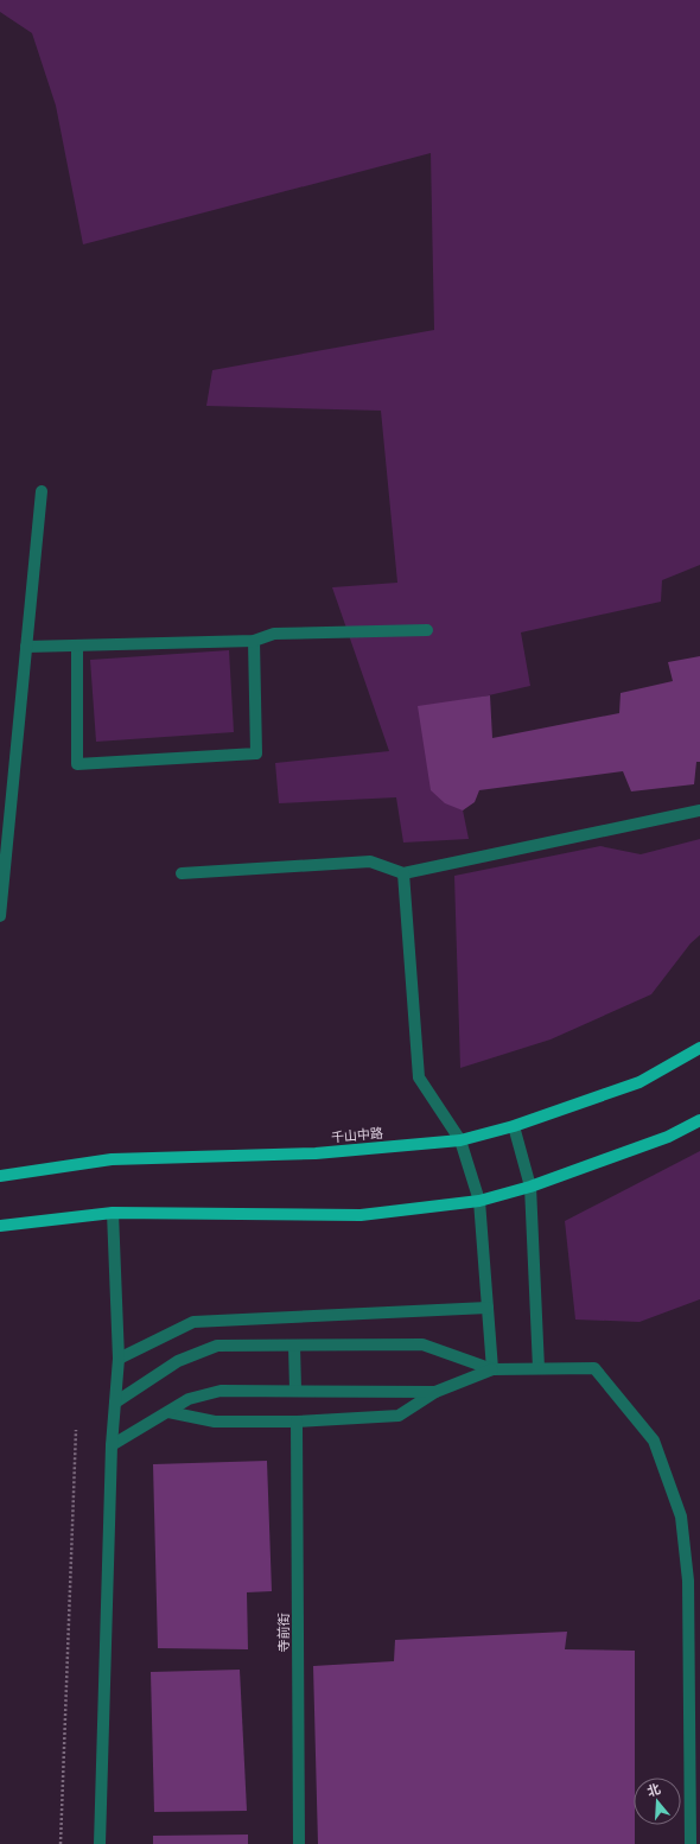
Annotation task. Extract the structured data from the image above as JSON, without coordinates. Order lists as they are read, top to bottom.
{
  "streets": {
    "main road": ["千山中路"],
    "street": ["寺前街"]
  },
  "north": "top"
}
